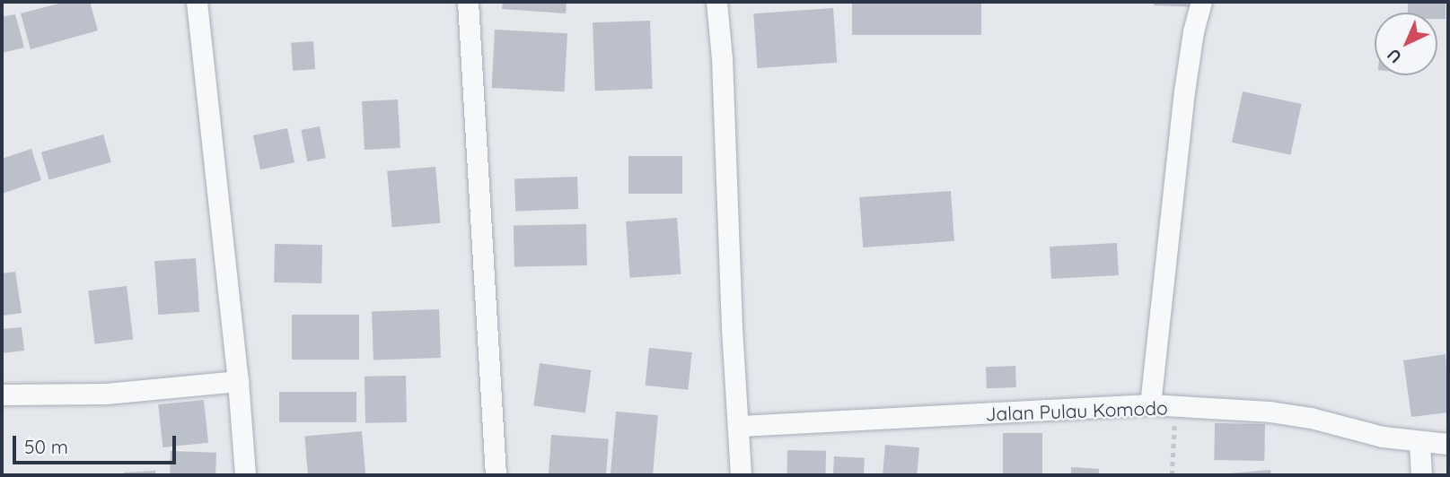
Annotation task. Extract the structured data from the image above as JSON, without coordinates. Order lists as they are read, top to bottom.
{
  "streets": {
    "street": ["Jalan Pulau Komodo"]
  },
  "scale_bar": "50 m",
  "north": "bottom left"
}
